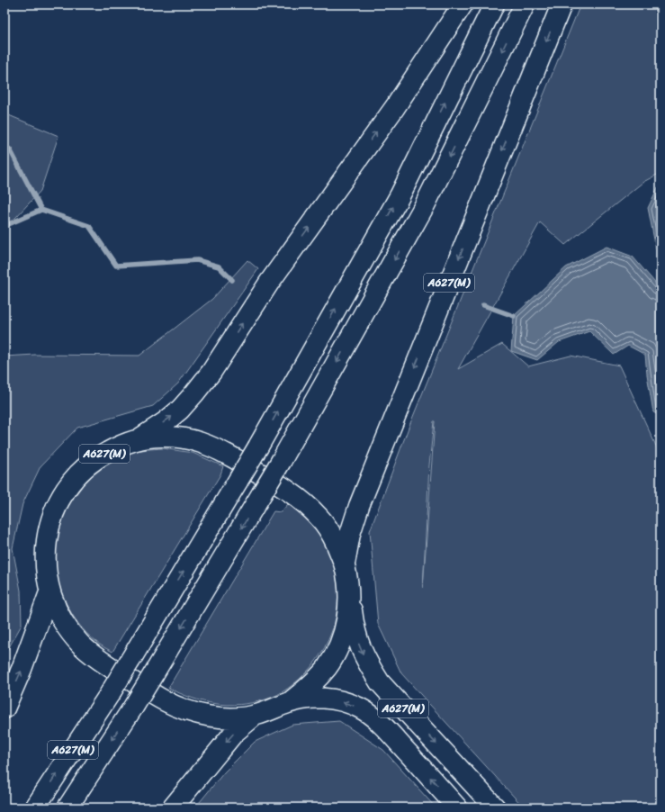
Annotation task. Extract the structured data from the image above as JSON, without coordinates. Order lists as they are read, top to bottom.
{
  "streets": {
    "highway": ["A627(M)"]
  }
}
